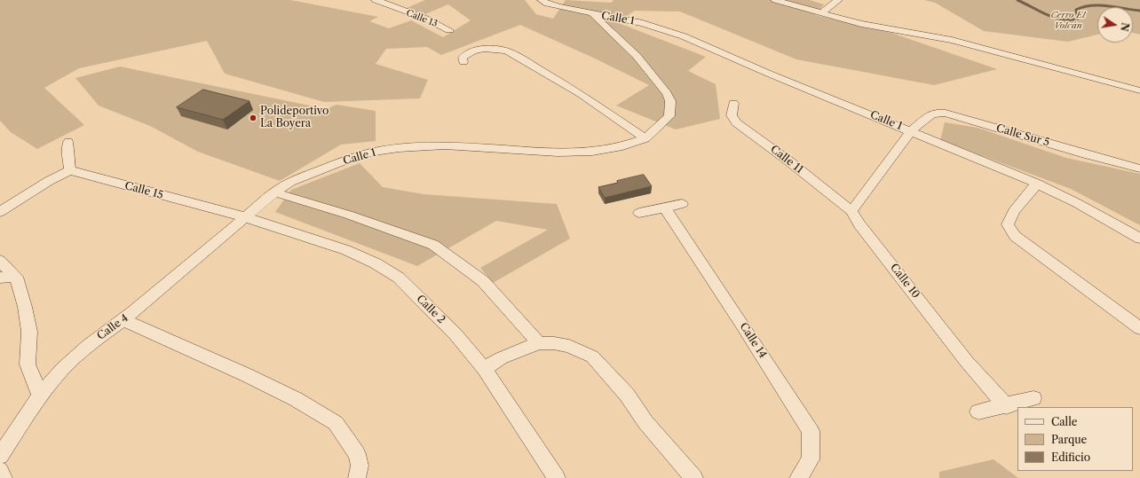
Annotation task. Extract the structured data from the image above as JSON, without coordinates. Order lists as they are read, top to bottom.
{
  "streets": {
    "street": [
      "Calle 13",
      "Calle 1",
      "Calle Sur 5",
      "Calle 11",
      "Calle 15",
      "Calle 10",
      "Calle 2",
      "Calle 4",
      "Calle 14"
    ]
  },
  "crossings": [
    ["Calle 1", "Calle Sur 5"],
    ["Calle 1", "Calle 15"],
    ["Calle 1", "Calle 2"],
    ["Calle 1", "Calle 4"],
    ["Calle 11", "Calle 10"],
    ["Calle 15", "Calle 2"],
    ["Calle 15", "Calle 4"],
    ["Calle 2", "Calle 4"]
  ],
  "parks": ["Cerro El Volcán"],
  "places": ["Polideportivo La Boyera"],
  "legend": ["Calle", "Parque", "Edificio"],
  "north": "right"
}
